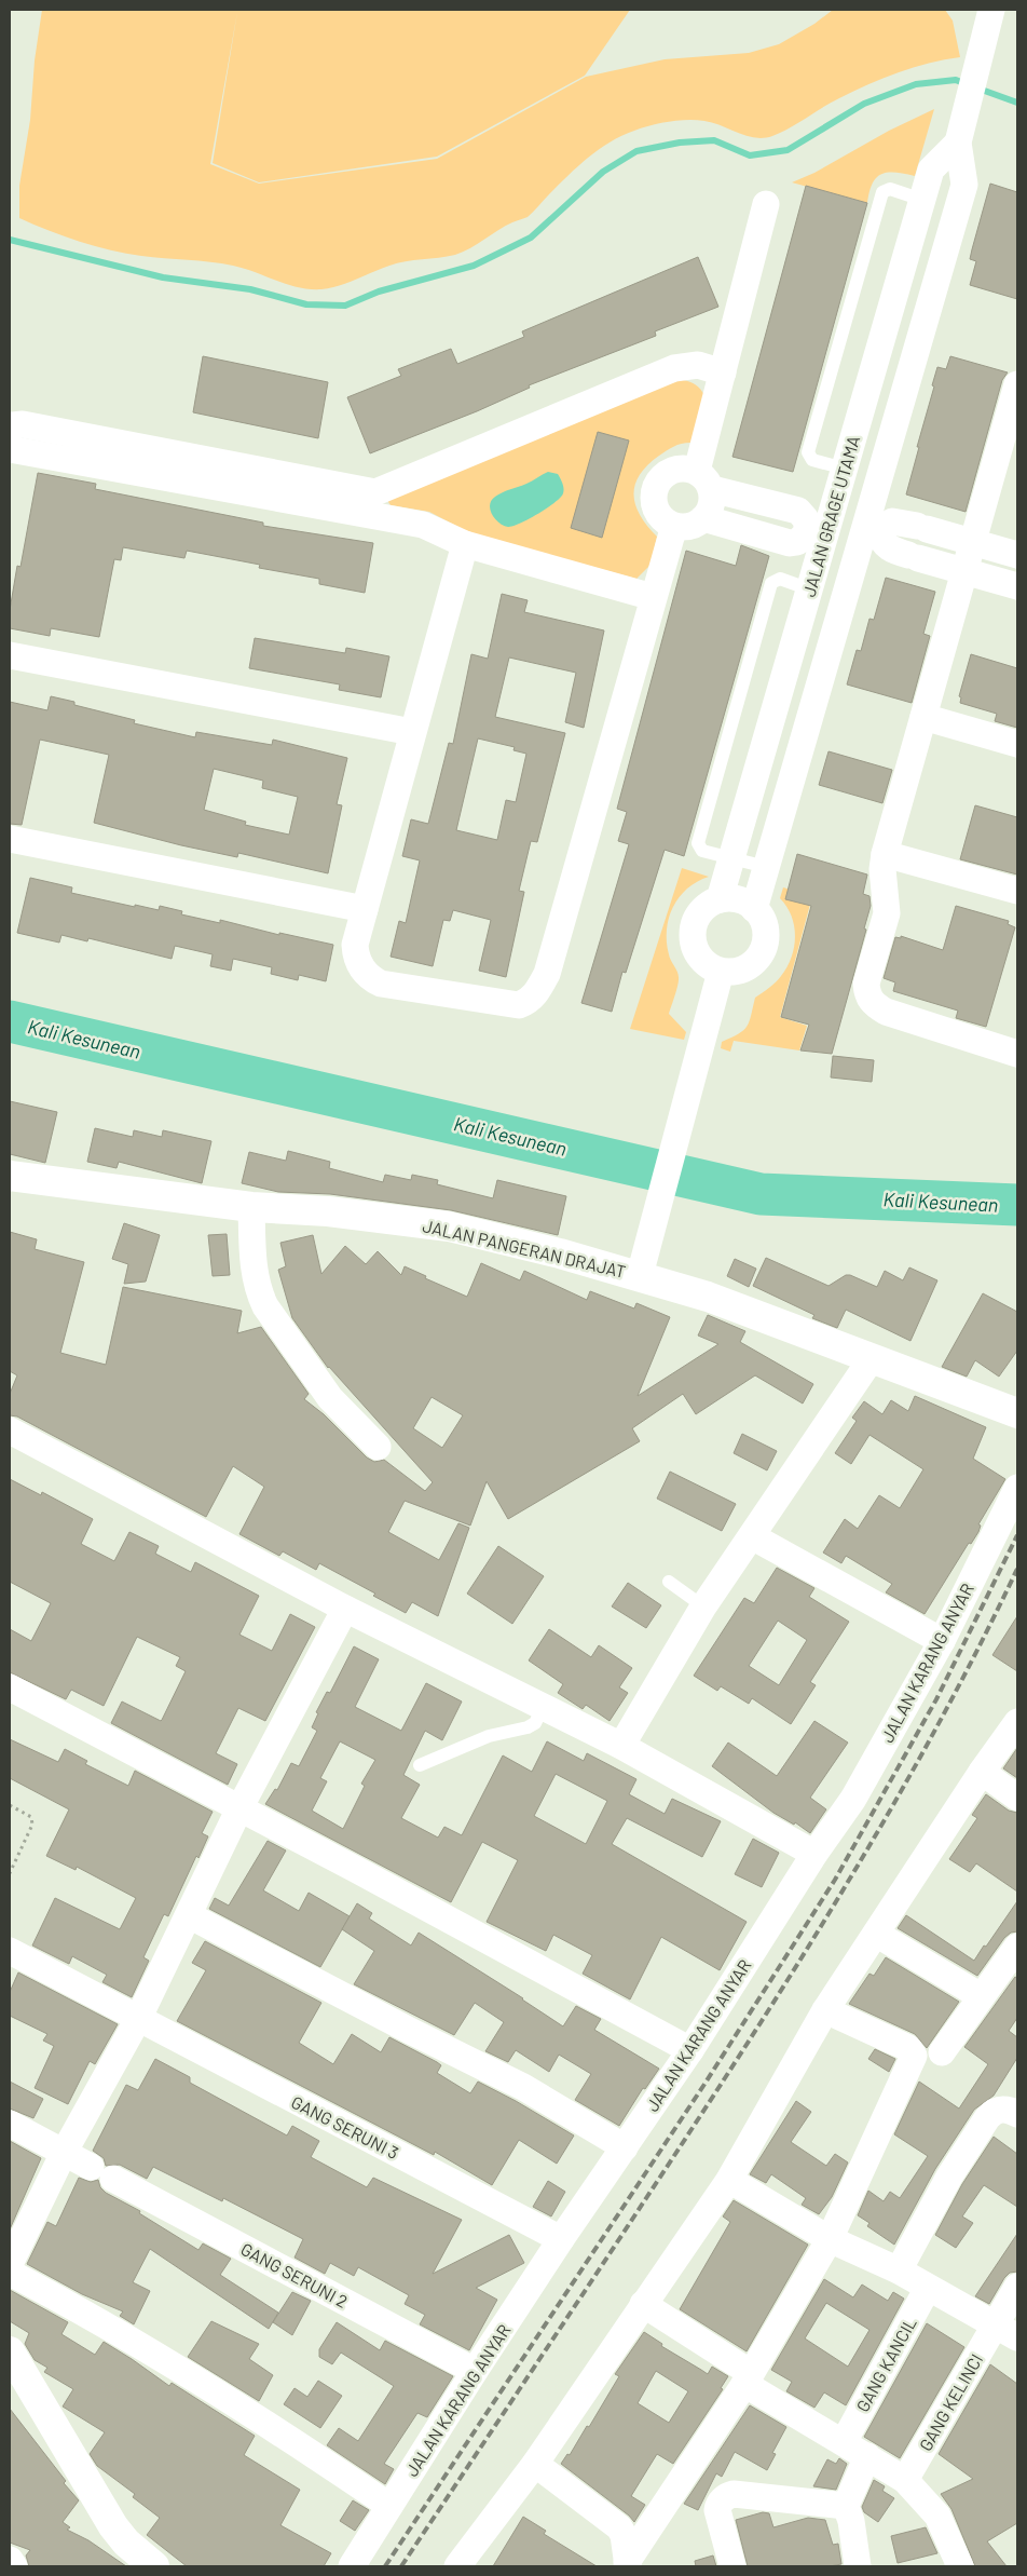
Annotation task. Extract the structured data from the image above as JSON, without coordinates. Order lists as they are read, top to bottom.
{
  "streets": {
    "street": [
      "JALAN GRAGE UTAMA",
      "JALAN PANGERAN DRAJAT",
      "JALAN KARANG ANYAR",
      "GANG SERUNI 3",
      "GANG SERUNI 2",
      "GANG KANCIL",
      "GANG KELINCI"
    ]
  },
  "crossings": [
    ["JALAN KARANG ANYAR", "GANG SERUNI 3"],
    ["JALAN KARANG ANYAR", "GANG SERUNI 2"]
  ],
  "water": ["Kali Kesunean"]
}
